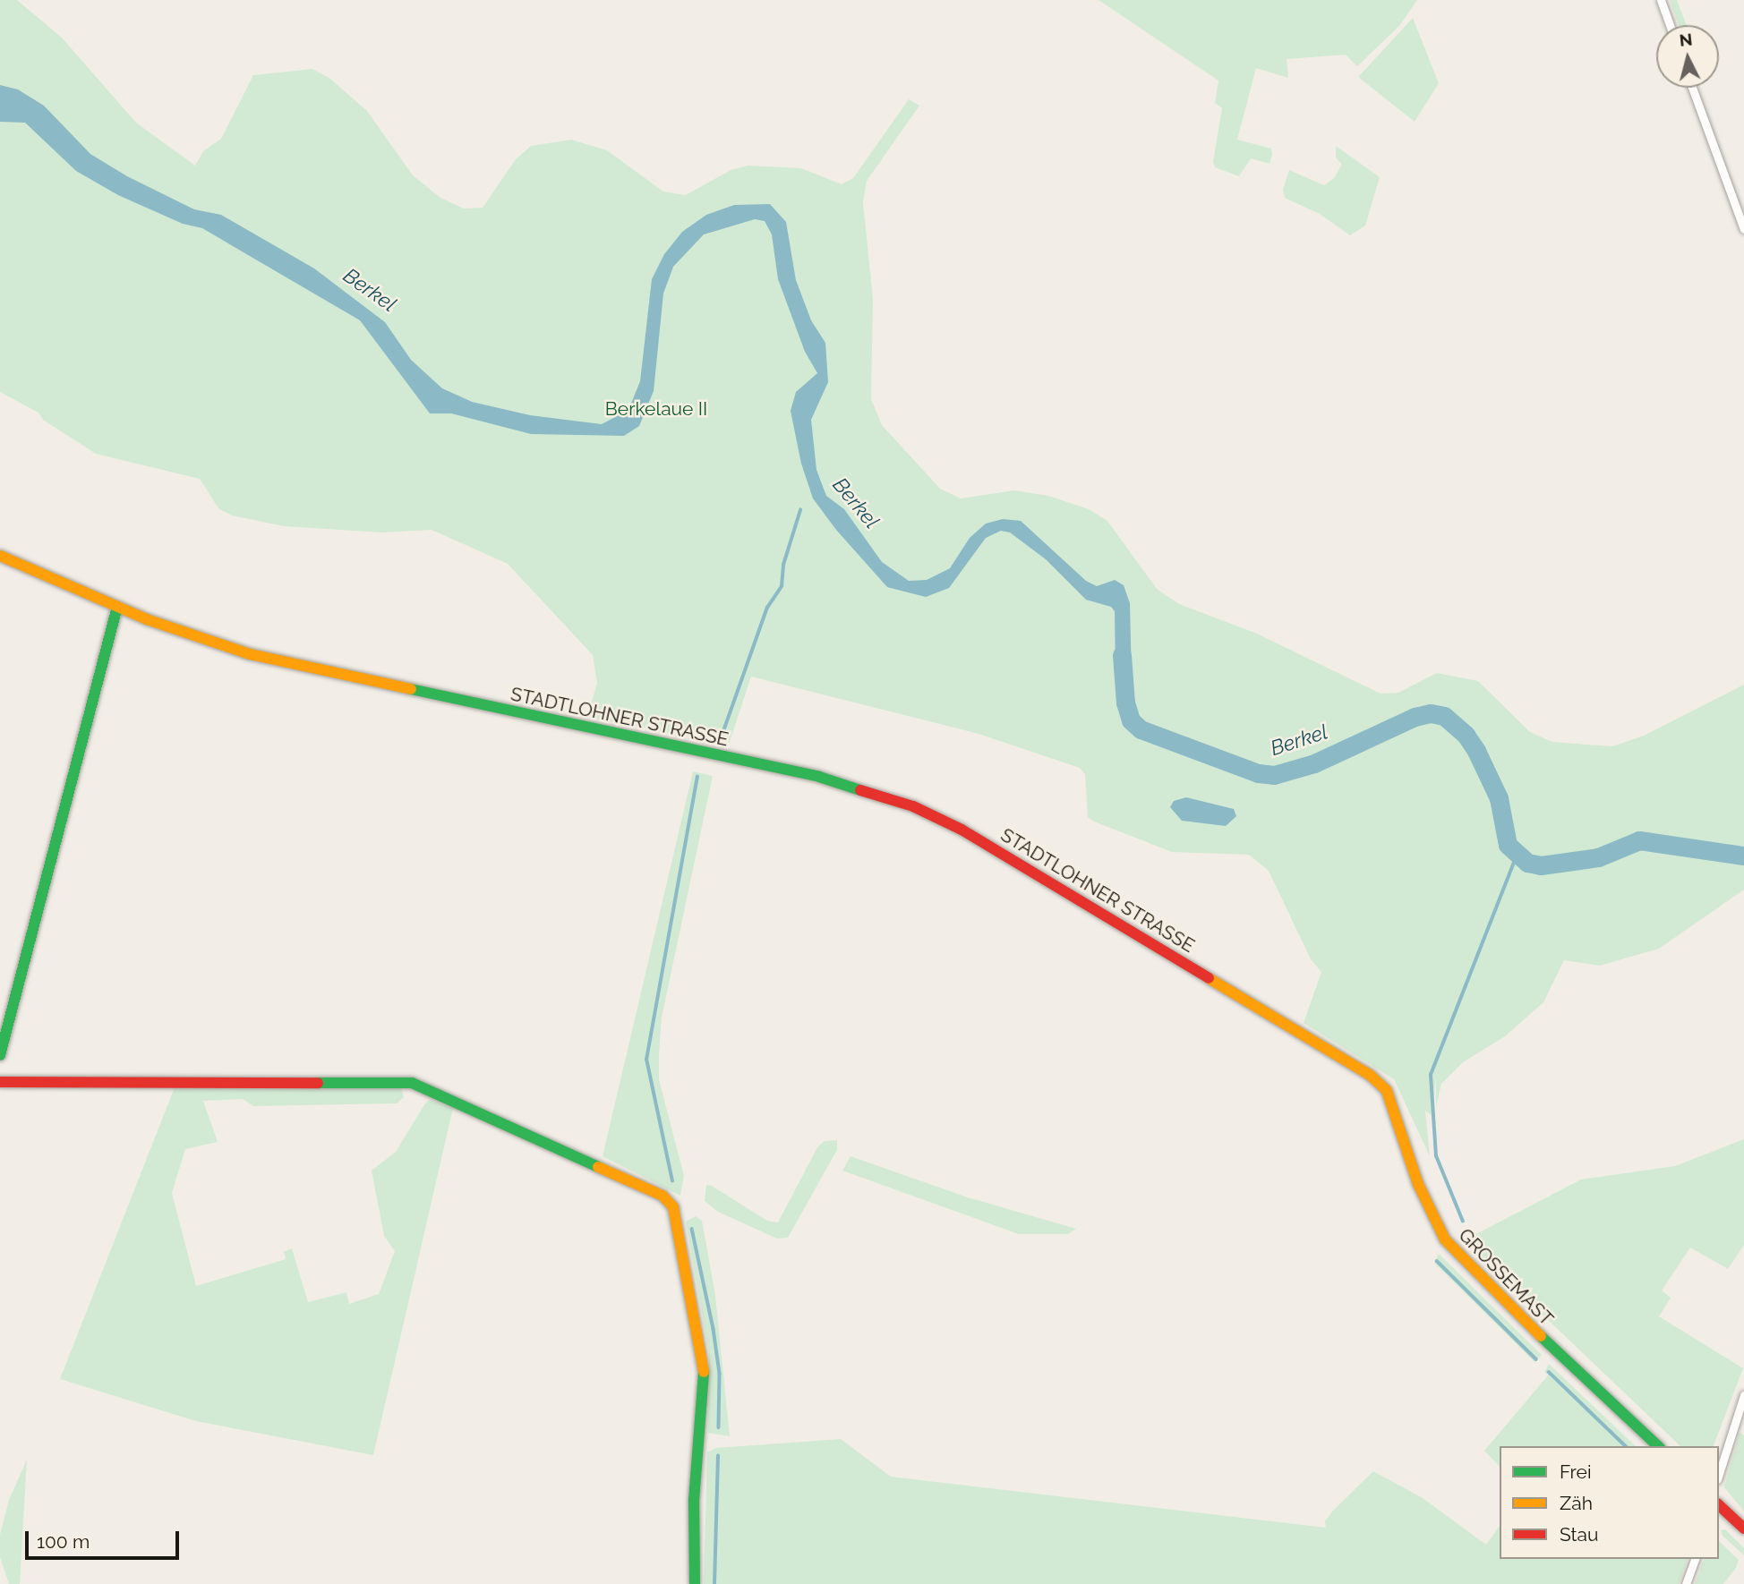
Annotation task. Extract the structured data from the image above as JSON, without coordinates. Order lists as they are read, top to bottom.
{
  "streets": {
    "street": ["STADTLOHNER STRASSE", "GROSSEMAST"]
  },
  "crossings": [
    ["STADTLOHNER STRASSE", "GROSSEMAST"]
  ],
  "water": ["Berkel"],
  "parks": ["Berkelaue II"],
  "legend": ["Frei", "Zäh", "Stau"],
  "scale_bar": "100 m",
  "north": "top"
}
